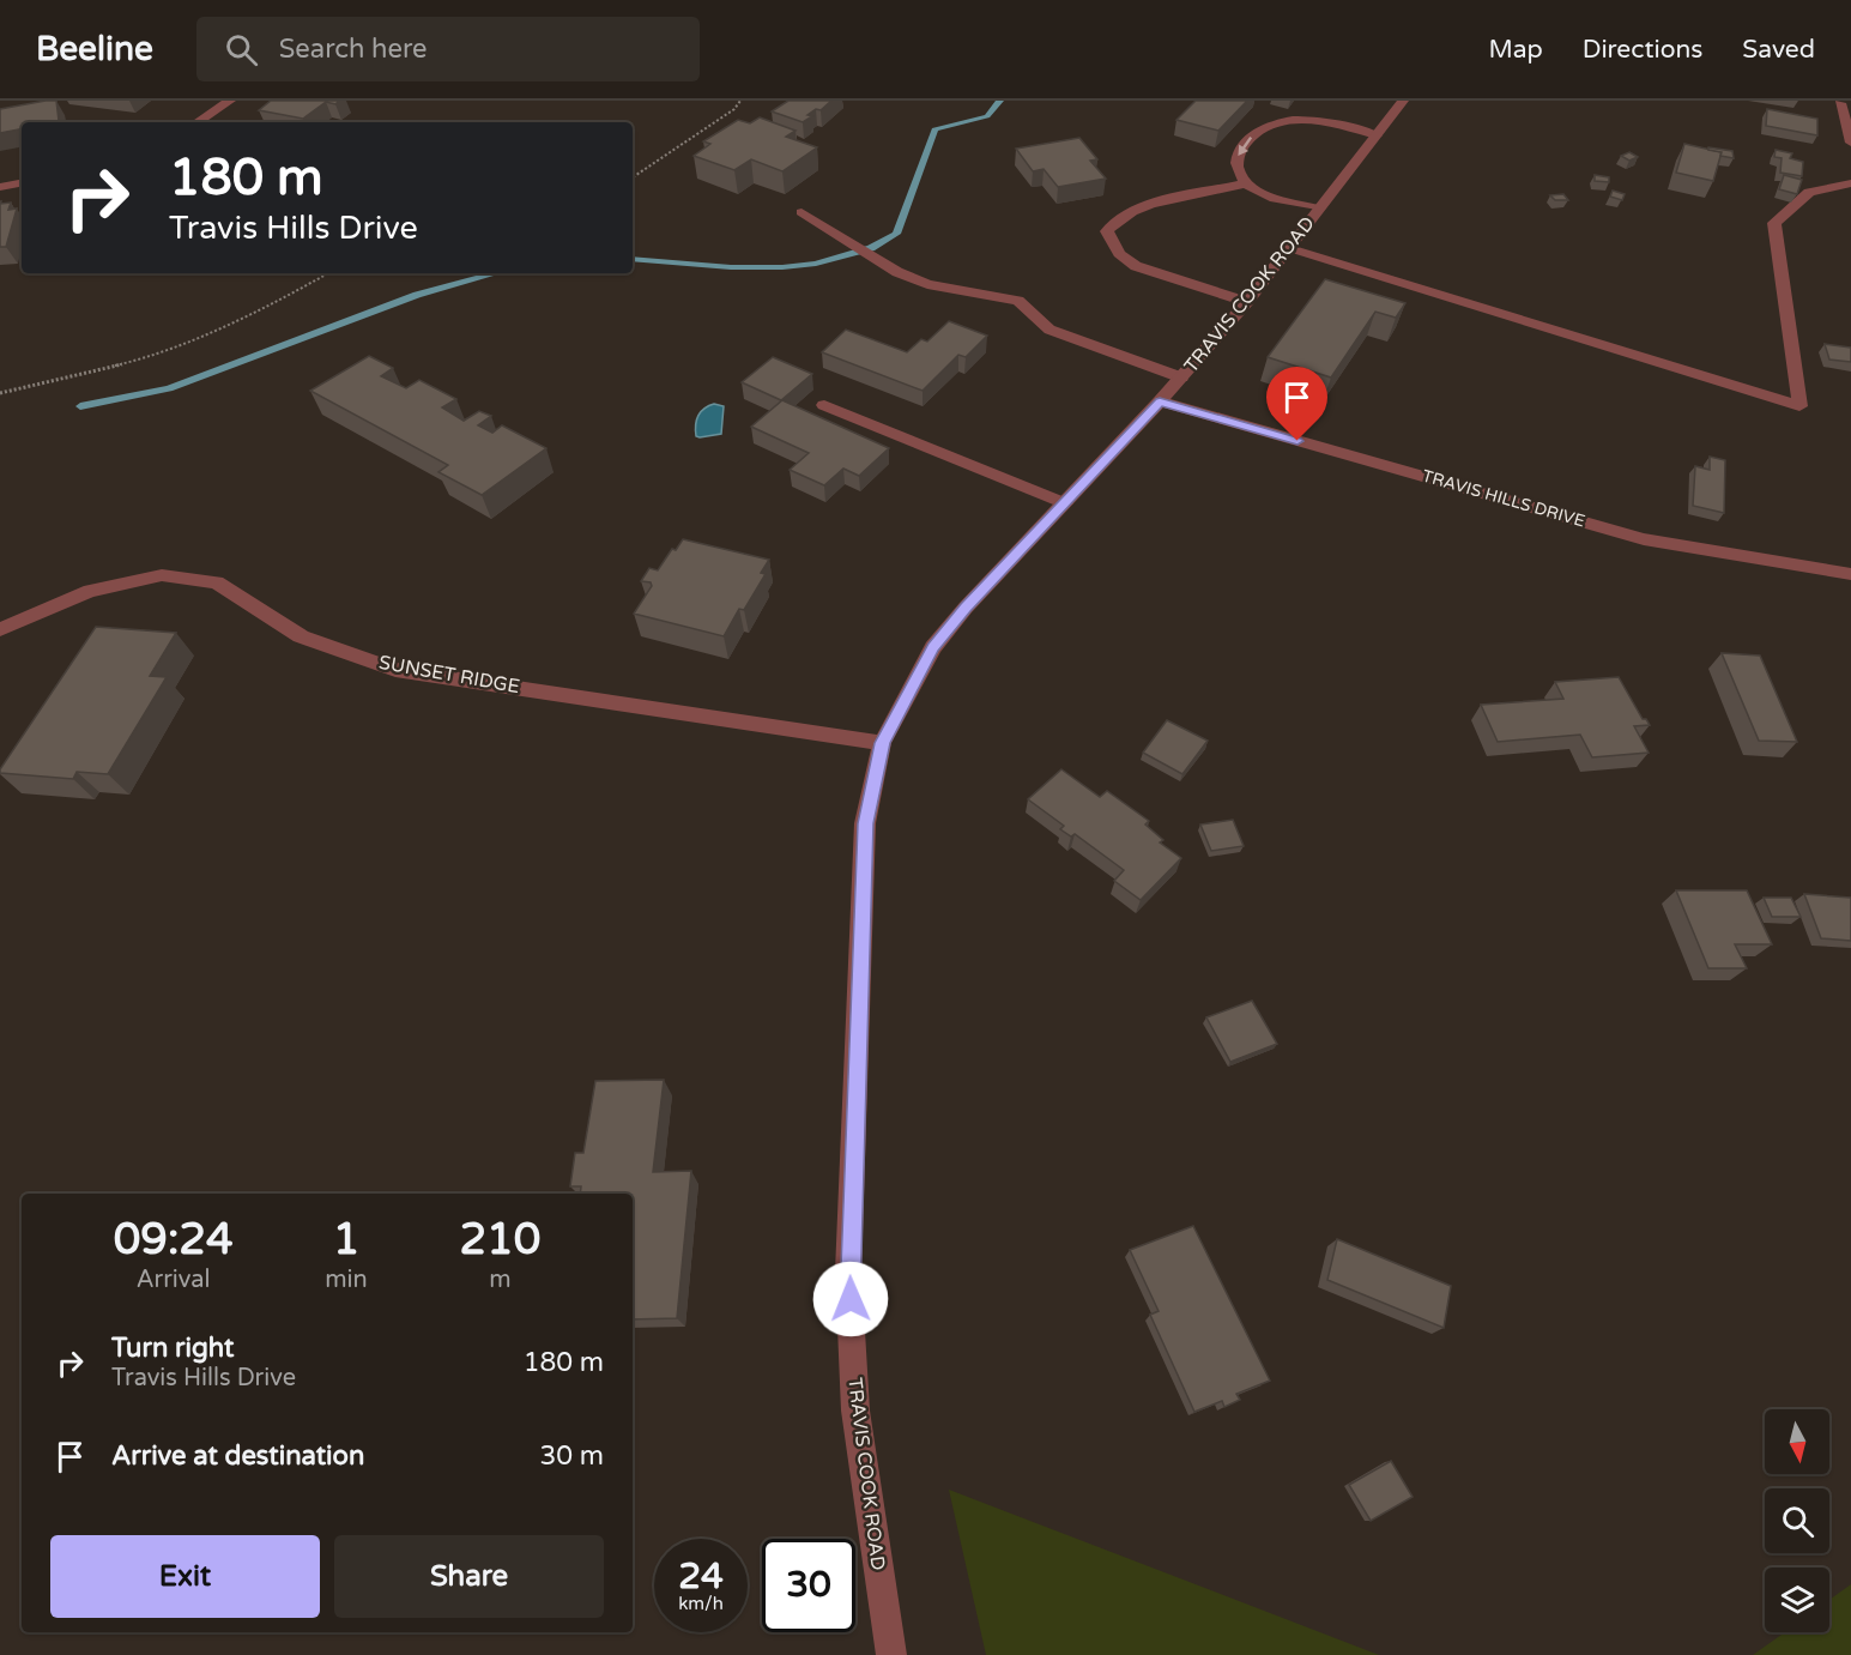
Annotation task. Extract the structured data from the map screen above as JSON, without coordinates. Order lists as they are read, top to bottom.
{
  "streets": {
    "street": ["TRAVIS COOK ROAD", "TRAVIS HILLS DRIVE", "SUNSET RIDGE"]
  },
  "crossings": [
    ["TRAVIS COOK ROAD", "TRAVIS HILLS DRIVE"],
    ["TRAVIS COOK ROAD", "SUNSET RIDGE"]
  ],
  "north": "bottom",
  "page": {
    "header": "Beeline",
    "search": "Search here",
    "nav": ["Map", "Directions", "Saved"],
    "turn": ["180 m", "Travis Hills Drive"],
    "eta": [
      "09:24",
      "Arrival",
      "1",
      "min",
      "210",
      "m"
    ],
    "list": [
      {
        "name": "Turn right",
        "note": "Travis Hills Drive",
        "value": "180 m"
      },
      {
        "name": "Arrive at destination",
        "value": "30 m"
      }
    ],
    "buttons": ["Exit", "Share"],
    "speed": "24 km/h",
    "limit": "30"
  }
}
